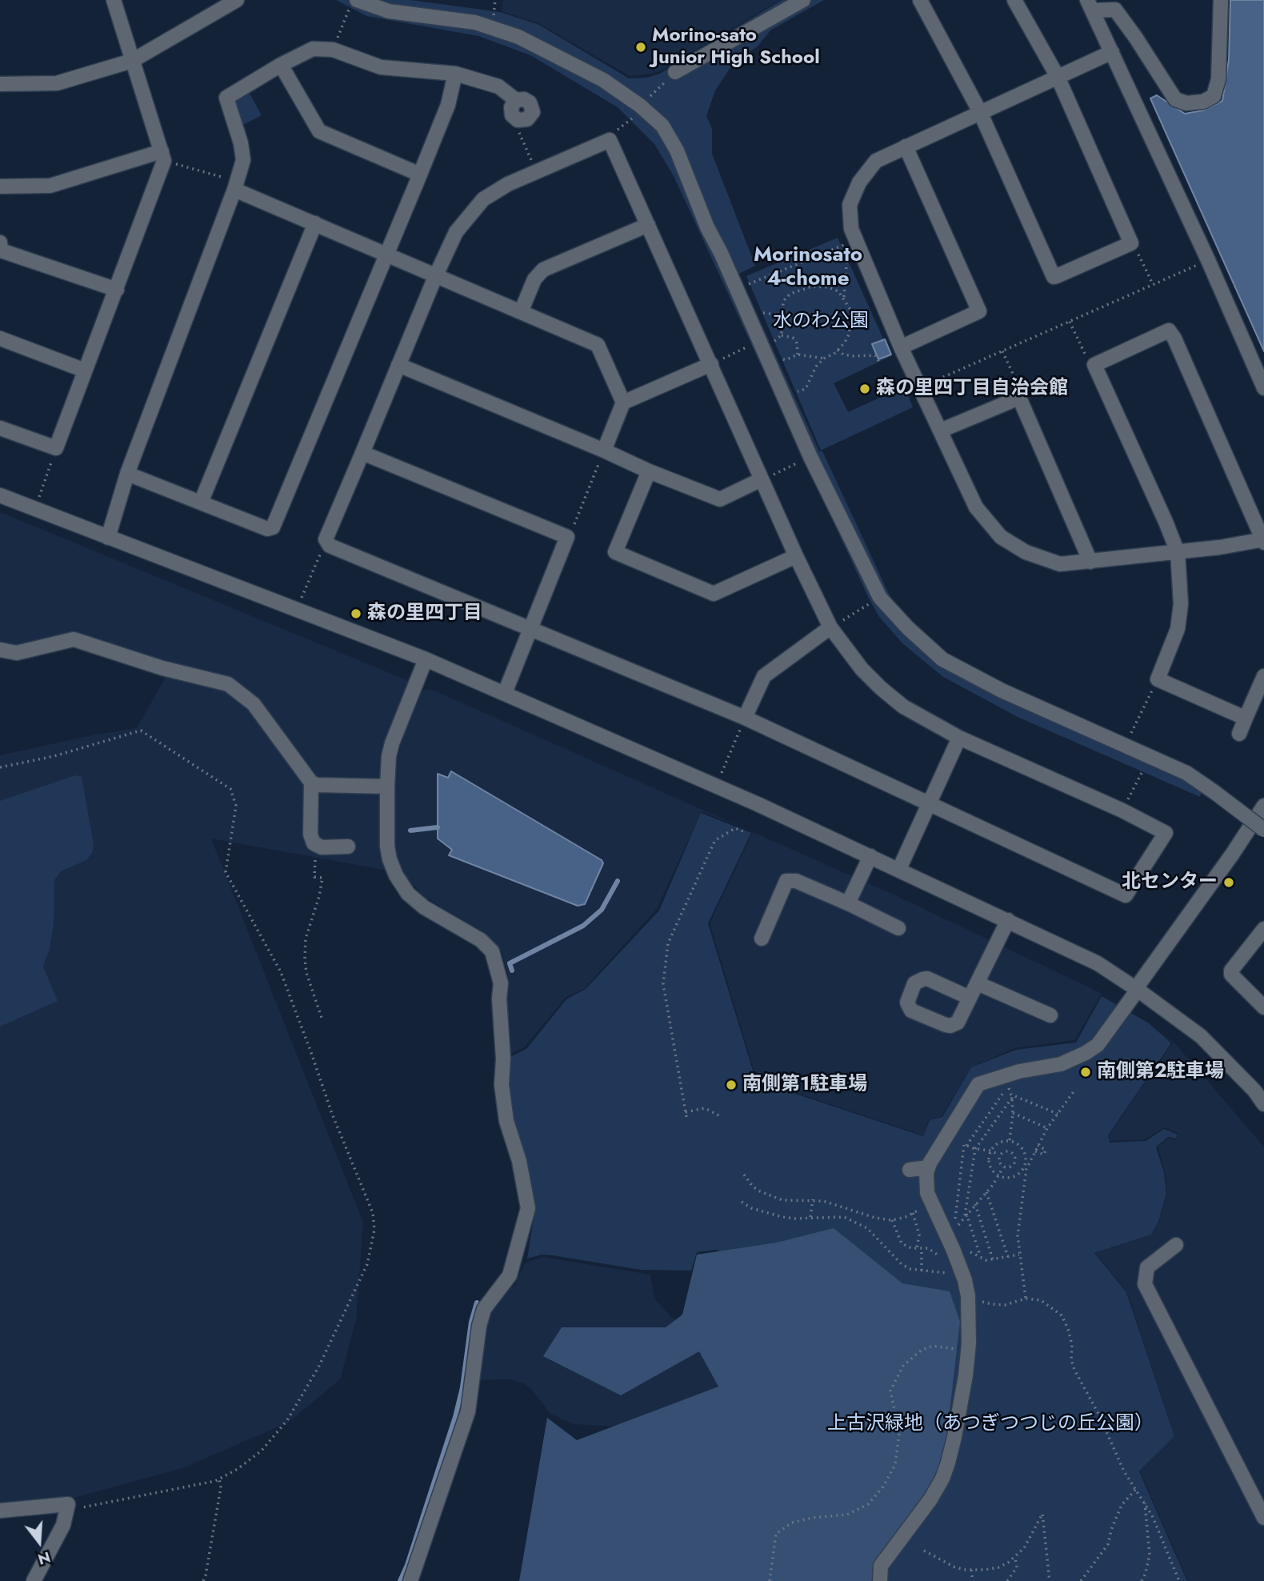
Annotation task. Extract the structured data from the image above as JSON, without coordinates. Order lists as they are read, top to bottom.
{
  "districts": ["Morinosato 4-chome"],
  "parks": ["水のわ公園", "上古沢緑地（あつぎつつじの丘公園）"],
  "places": [
    "Morino-sato Junior High School",
    "森の里四丁目自治会館",
    "森の里四丁目",
    "北センター",
    "南側第２駐車場",
    "南側第1駐車場"
  ],
  "north": "bottom"
}
